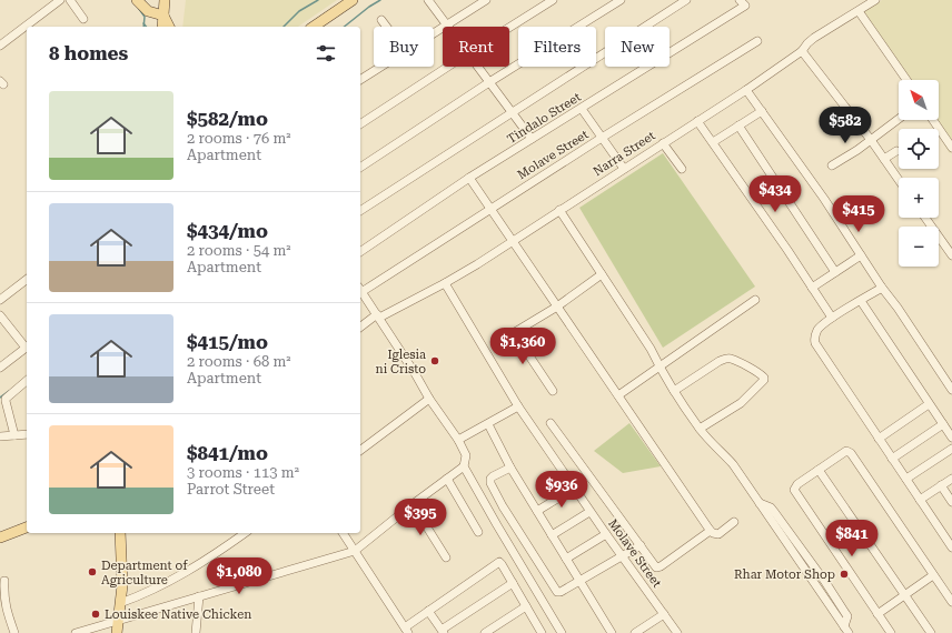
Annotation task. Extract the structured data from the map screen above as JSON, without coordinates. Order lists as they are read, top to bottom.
{
  "streets": {
    "street": ["Tindalo Street", "Narra Street", "Molave Street"]
  },
  "crossings": [
    ["Narra Street", "Molave Street"]
  ],
  "places": [
    "Iglesia ni Cristo",
    "Department of Agriculture",
    "Rhar Motor Shop",
    "Louiskee Native Chicken"
  ],
  "north": "top left",
  "page": {
    "chip": [
      "Buy",
      "Rent",
      "Filters",
      "New"
    ],
    "heading": "8 homes",
    "map_buttons": ["+", "−"],
    "list": [
      {
        "name": "$582/mo",
        "note": "2 rooms · 76 m² · Apartment"
      },
      {
        "name": "$434/mo",
        "note": "2 rooms · 54 m² · Apartment"
      },
      {
        "name": "$415/mo",
        "note": "2 rooms · 68 m² · Apartment"
      },
      {
        "name": "$841/mo",
        "note": "3 rooms · 113 m² · Parrot Street"
      }
    ],
    "price": [
      "$582",
      "$434",
      "$415",
      "$1,360",
      "$936",
      "$395",
      "$841",
      "$1,080"
    ]
  }
}
